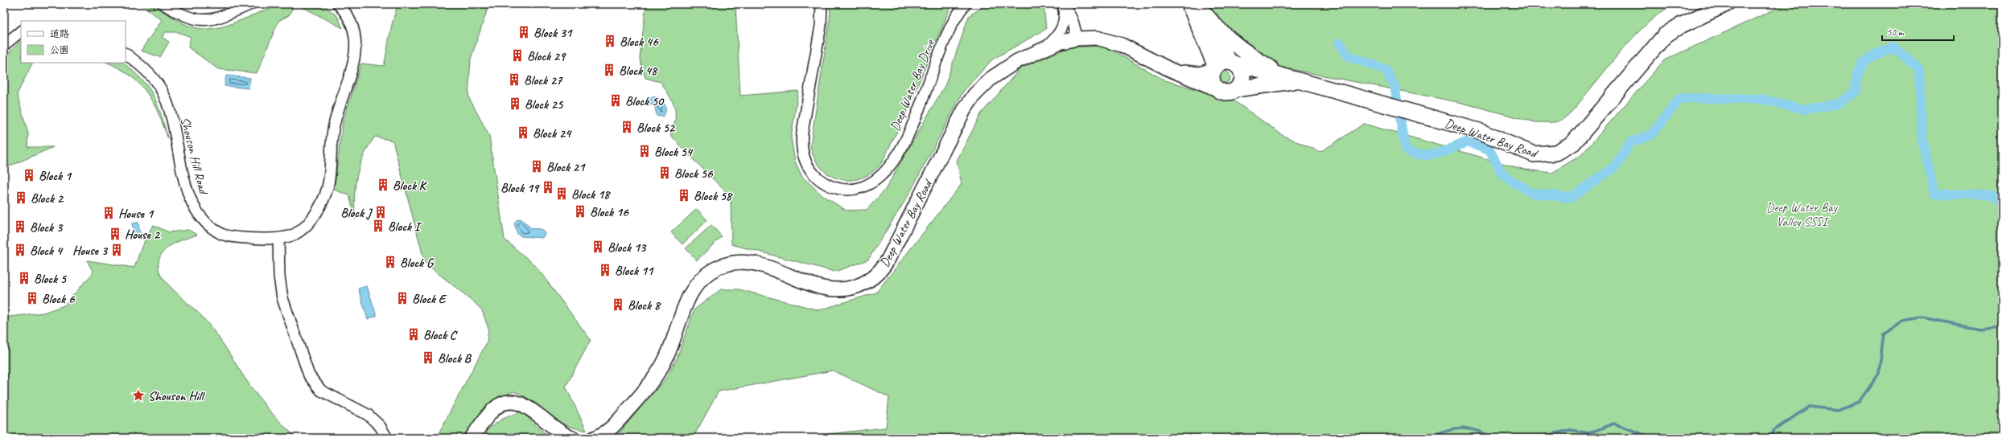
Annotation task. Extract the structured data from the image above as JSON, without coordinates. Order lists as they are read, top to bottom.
{
  "streets": {
    "main road": ["Deep Water Bay Road"],
    "street": ["Deep Water Bay Drive", "Shouson Hill Road"]
  },
  "parks": ["Deep Water Bay Valley SSSI"],
  "places": {
    "building": [
      "Block 31",
      "Block 46",
      "Block 29",
      "Block 48",
      "Block 27",
      "Block 50",
      "Block 25",
      "Block 52",
      "Block 24",
      "Block 54",
      "Block 21",
      "Block 56",
      "Block 1",
      "Block K",
      "Block 19",
      "Block 18",
      "Block 58",
      "Block 2",
      "Block 16",
      "Block J",
      "House 1",
      "Block I",
      "Block 3",
      "House 2",
      "Block 13",
      "Block 4",
      "House 3",
      "Block G",
      "Block 11",
      "Block 5",
      "Block 6",
      "Block E",
      "Block 8",
      "Block C",
      "Block B"
    ],
    "place": ["Shouson Hill"]
  },
  "legend": ["道路", "公園"],
  "scale_bar": "50 m"
}
